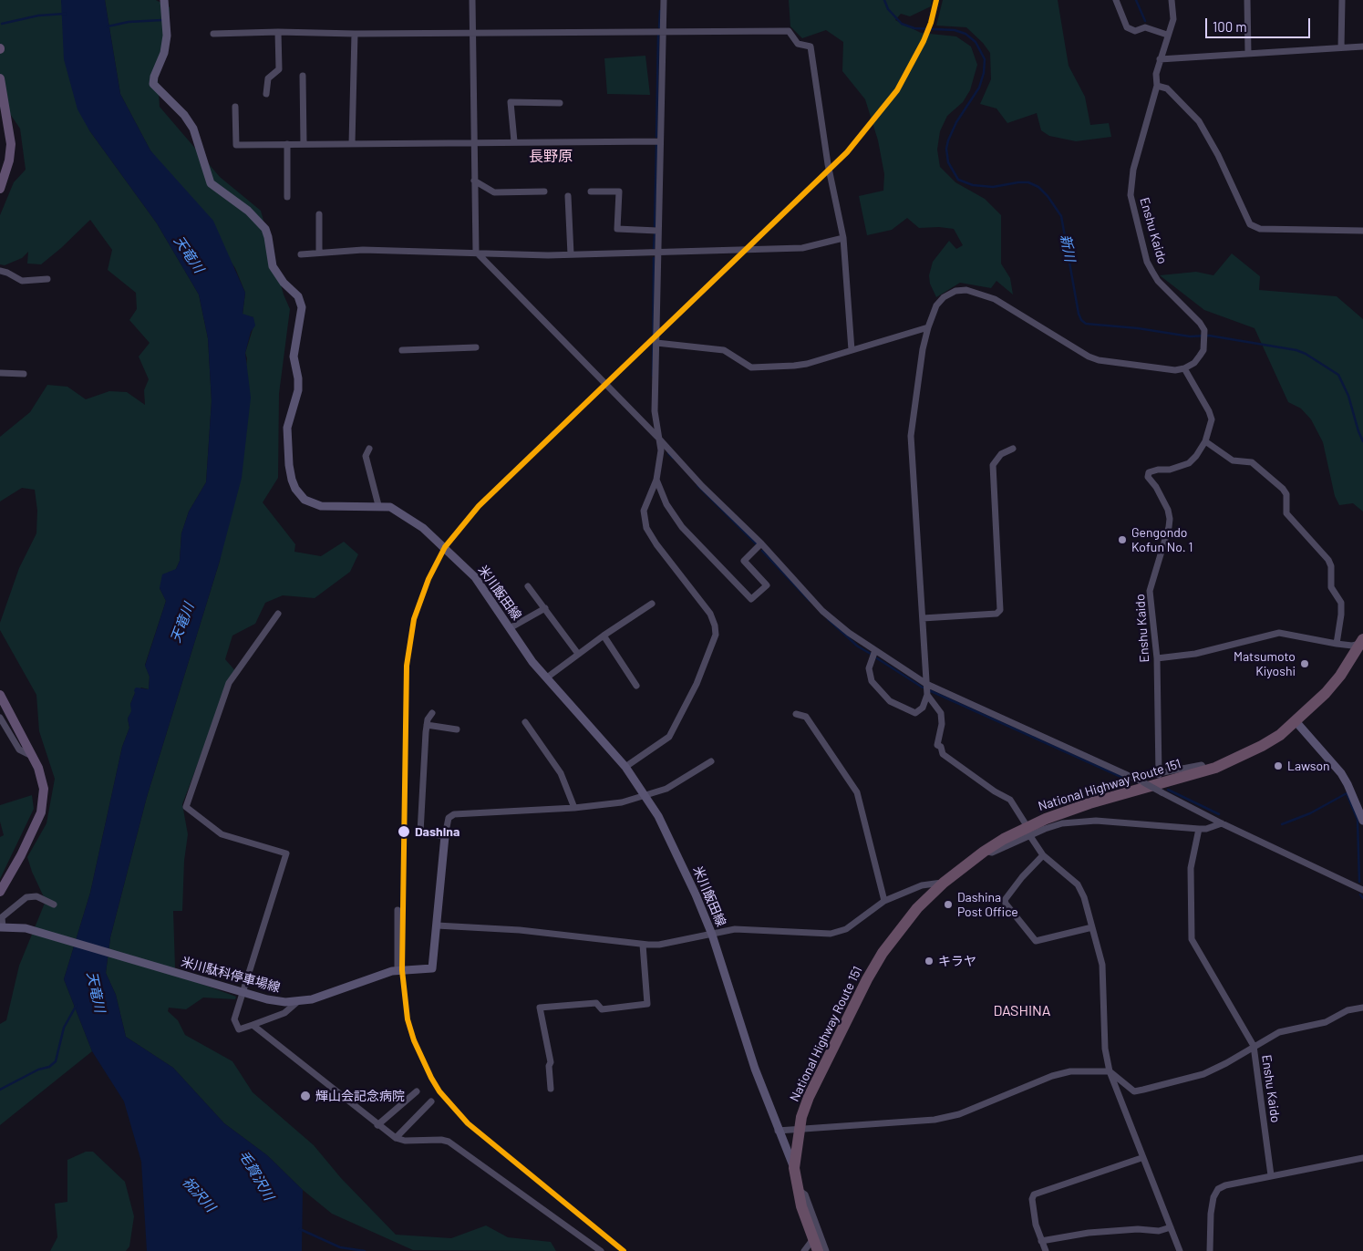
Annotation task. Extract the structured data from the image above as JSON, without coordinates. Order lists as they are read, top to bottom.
{
  "streets": {
    "highway": ["National Highway Route 151"],
    "main road": ["米川飯田線", "米川駄科停車場線"],
    "street": ["Enshu Kaido"]
  },
  "crossings": [
    ["米川飯田線", "National Highway Route 151"]
  ],
  "districts": ["長野原", "DASHINA"],
  "water": [
    "新川",
    "天竜川",
    "毛賀沢川",
    "祝沢川"
  ],
  "places": [
    "Gengondo Kofun No. 1",
    "Matsumoto Kiyoshi",
    "Lawson",
    "Dashina",
    "Dashina Post Office",
    "キラヤ",
    "輝山会記念病院"
  ],
  "scale_bar": "100 m"
}
